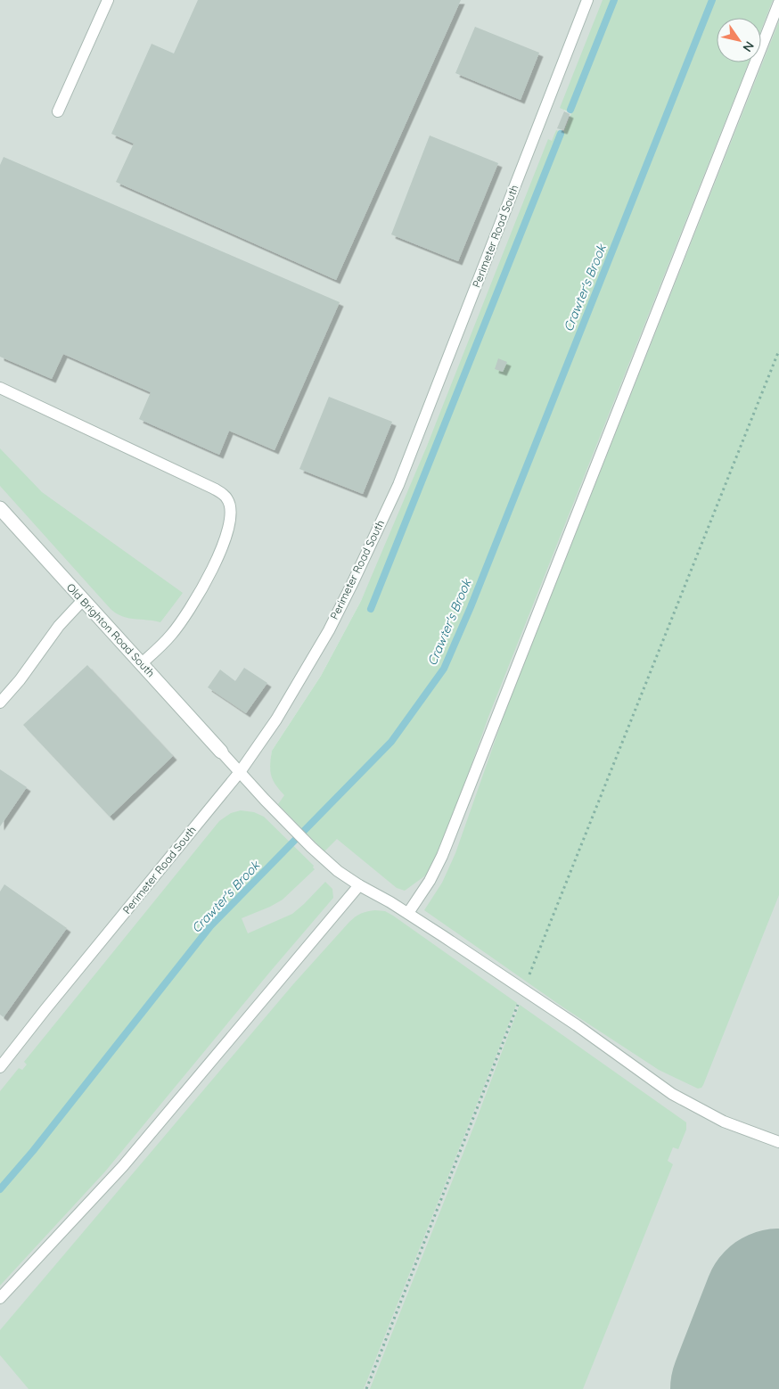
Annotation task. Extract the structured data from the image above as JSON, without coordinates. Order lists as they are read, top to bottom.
{
  "streets": {
    "street": ["Old Brighton Road South"],
    "lane": ["Perimeter Road South"]
  },
  "water": ["Crawter's Brook"],
  "north": "bottom right"
}
